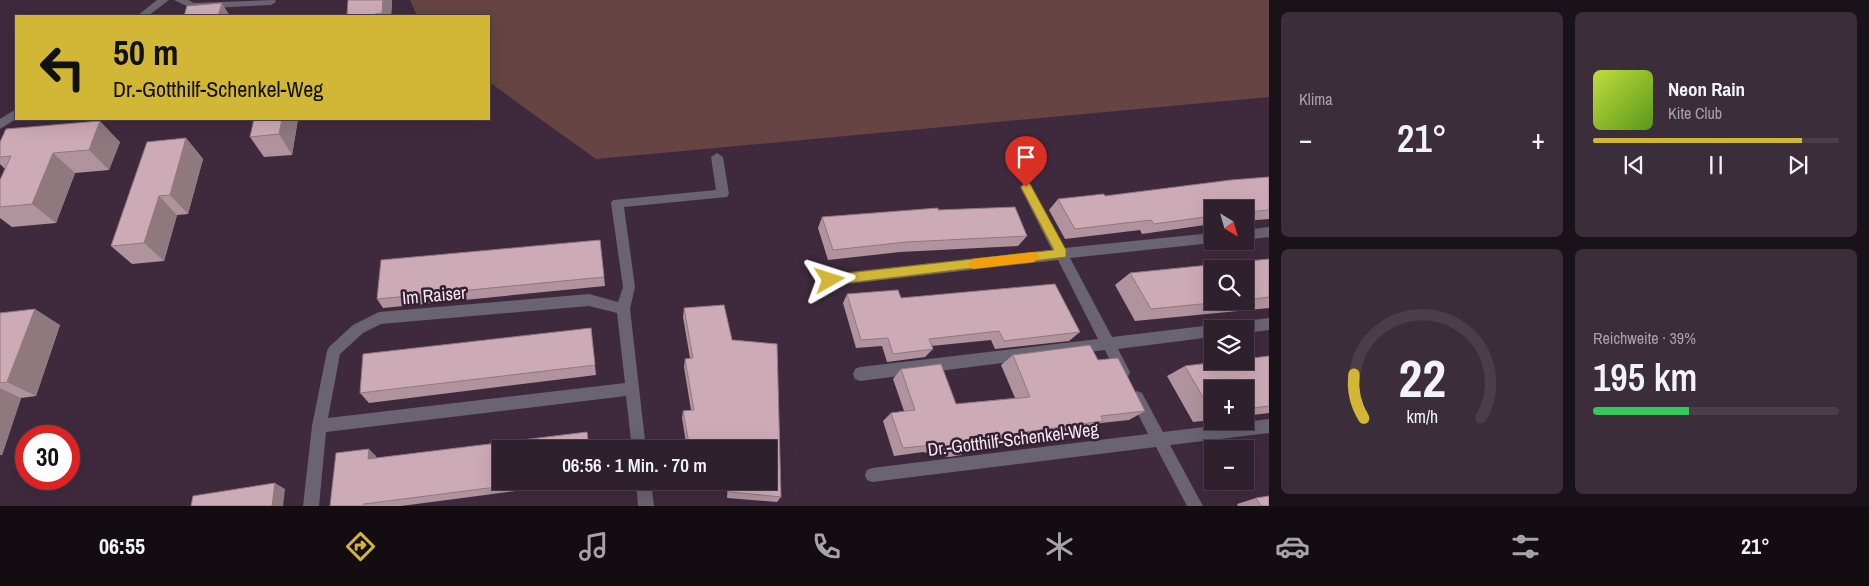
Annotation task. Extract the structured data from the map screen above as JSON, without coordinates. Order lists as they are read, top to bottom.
{
  "streets": {
    "street": ["Im Raiser", "Dr.-Gotthilf-Schenkel-Weg"]
  },
  "north": "bottom right",
  "page": {
    "tile": [
      "Klima",
      ["Reichweite · 39%", "195 km"]
    ],
    "turn": ["50 m", "Dr.-Gotthilf-Schenkel-Weg"],
    "song": ["Neon Rain", "Kite Club"],
    "heat": ["−", "21°", "+"],
    "map_buttons": ["+", "−"],
    "limit": "30",
    "trip": "06:56 · 1 Min. · 70 m",
    "tabs": ["06:55", "21°"],
    "gauge": ["22", "km/h"]
  }
}
